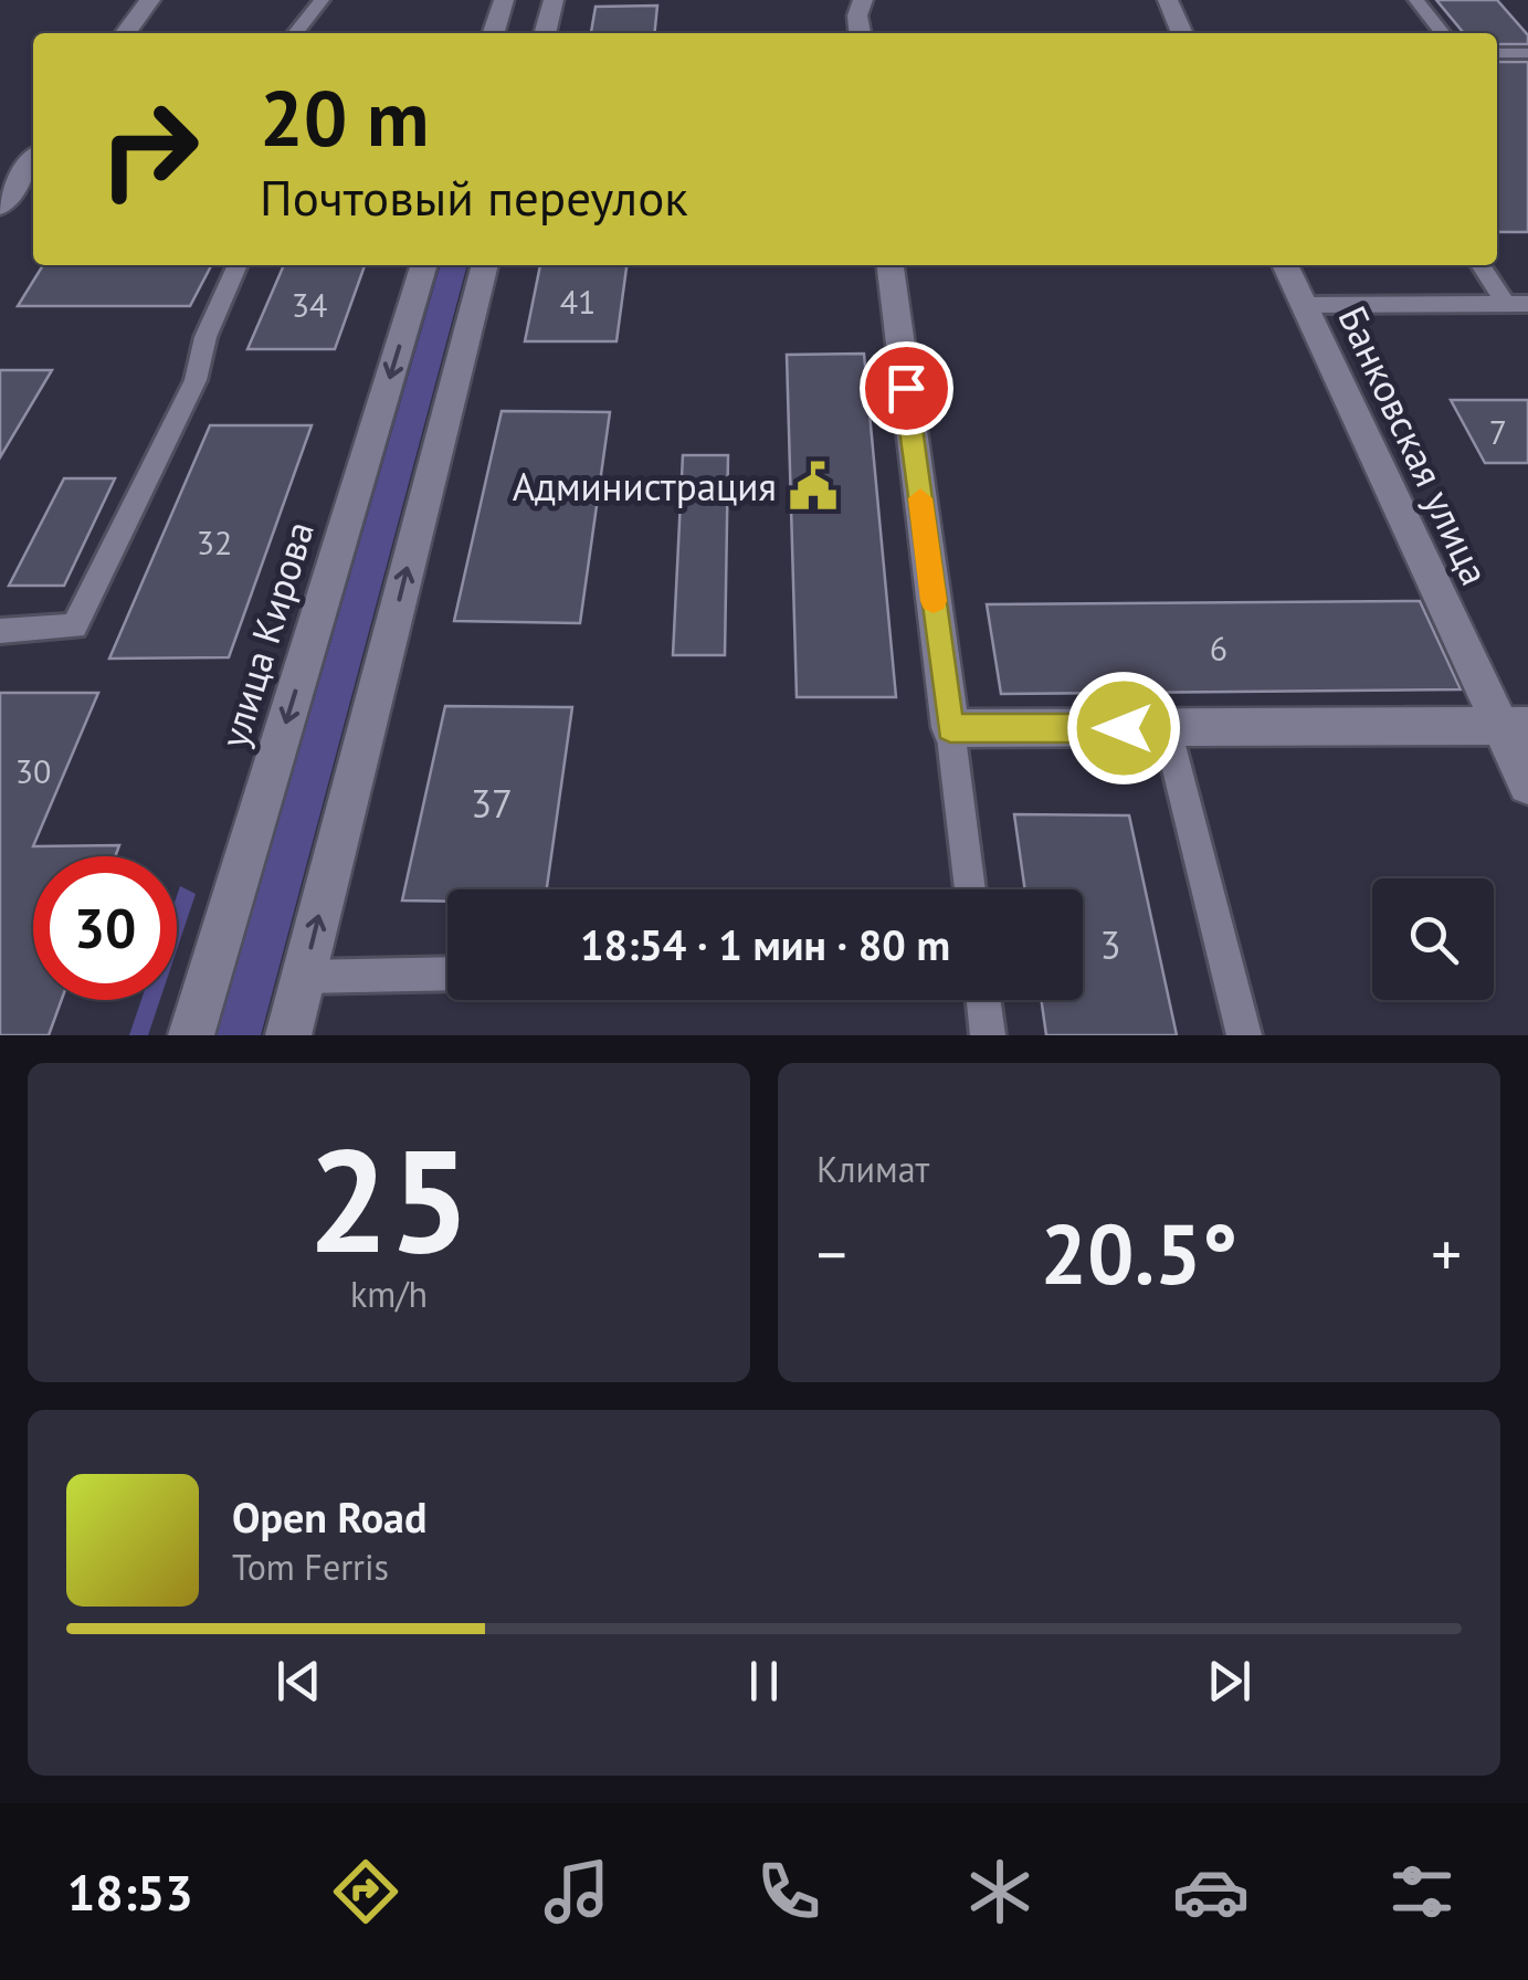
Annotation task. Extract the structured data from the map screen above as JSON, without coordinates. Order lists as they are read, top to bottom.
{
  "streets": {
    "street": ["Банковская улица", "улица Кирова"]
  },
  "places": {
    "public building": ["Администрация"]
  },
  "house_numbers": [
    "41",
    "34",
    "7",
    "32",
    "6",
    "30",
    "37",
    "3"
  ],
  "page": {
    "turn": ["20 m", "Почтовый переулок"],
    "limit": "30",
    "trip": "18:54 · 1 мин · 80 m",
    "tile": [
      ["25", "km/h"],
      "Климат"
    ],
    "heat": ["−", "20.5°", "+"],
    "song": ["Open Road", "Tom Ferris"],
    "tabs": "18:53"
  }
}
